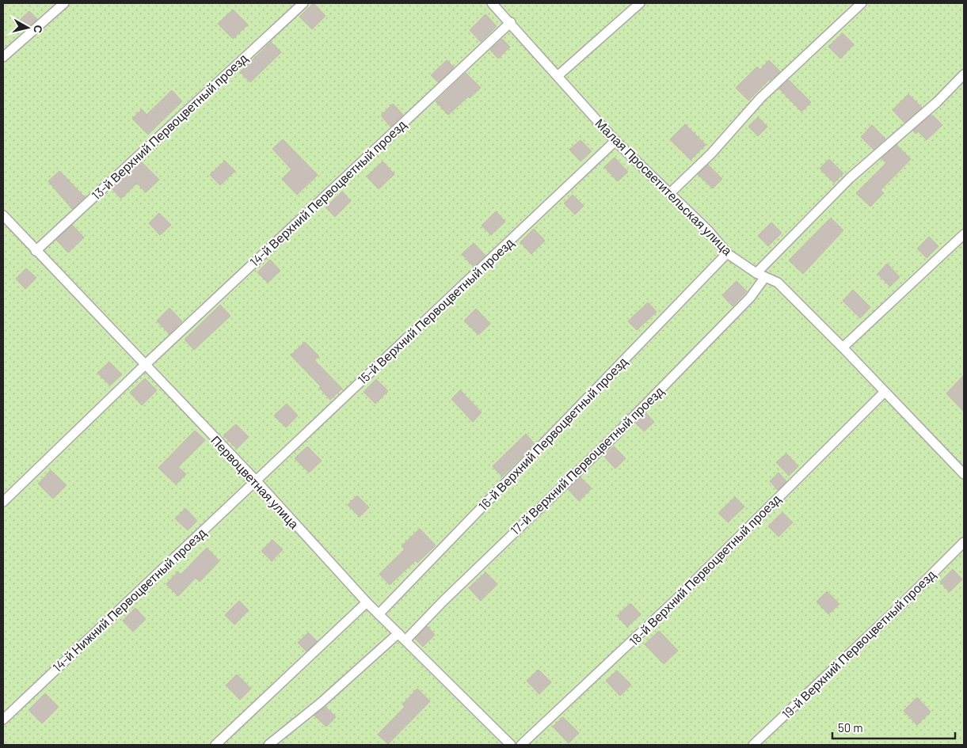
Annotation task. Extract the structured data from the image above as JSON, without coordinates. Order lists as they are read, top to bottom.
{
  "streets": {
    "lane": [
      "13-й Верхний Первоцветный проезд",
      "Малая Просветительская улица",
      "14-й Верхний Первоцветный проезд",
      "15-й Верхний Первоцветный проезд",
      "16-й Верхний Первоцветный проезд",
      "17-й Верхний Первоцветный проезд",
      "Первоцветная улица",
      "18-й Верхний Первоцветный проезд",
      "14-й Нижний Первоцветный проезд",
      "19-й Верхний Первоцветный проезд"
    ]
  },
  "crossings": [
    ["13-й Верхний Первоцветный проезд", "Первоцветная улица"],
    ["Малая Просветительская улица", "14-й Верхний Первоцветный проезд"],
    ["Малая Просветительская улица", "15-й Верхний Первоцветный проезд"],
    ["Малая Просветительская улица", "16-й Верхний Первоцветный проезд"],
    ["Малая Просветительская улица", "17-й Верхний Первоцветный проезд"],
    ["Малая Просветительская улица", "18-й Верхний Первоцветный проезд"],
    ["14-й Верхний Первоцветный проезд", "Первоцветная улица"],
    ["15-й Верхний Первоцветный проезд", "Первоцветная улица"],
    ["15-й Верхний Первоцветный проезд", "14-й Нижний Первоцветный проезд"],
    ["16-й Верхний Первоцветный проезд", "Первоцветная улица"],
    ["17-й Верхний Первоцветный проезд", "Первоцветная улица"],
    ["Первоцветная улица", "14-й Нижний Первоцветный проезд"]
  ],
  "scale_bar": "50 m",
  "north": "right"
}
